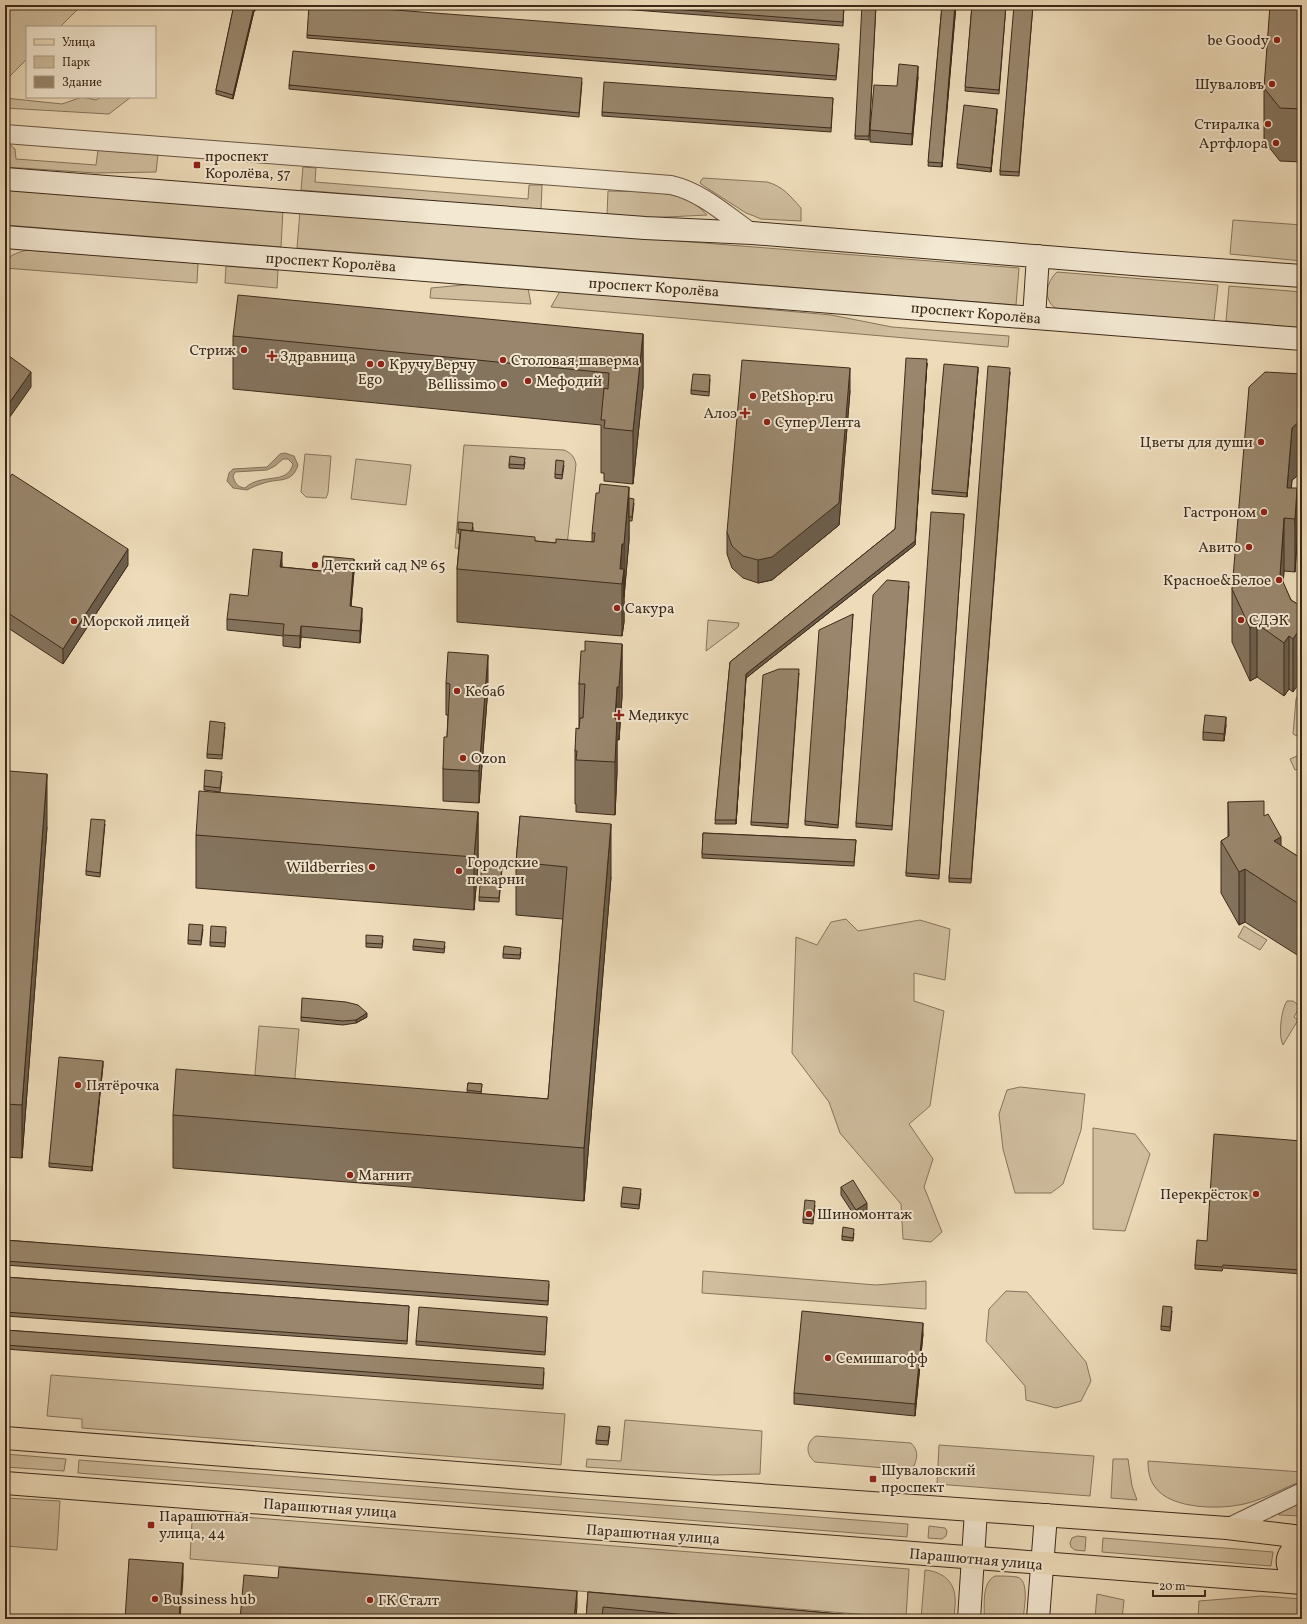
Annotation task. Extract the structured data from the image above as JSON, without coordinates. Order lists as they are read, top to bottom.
{
  "streets": {
    "main road": ["Парашютная улица"],
    "street": ["проспект Королёва"]
  },
  "places": {
    "other": [
      "be Goody",
      "Шуваловъ",
      "Стиралка",
      "Артфлора",
      "Стриж",
      "Столовая,шаверма",
      "Ego",
      "Кручу Верчу",
      "Мефодий",
      "Bellissimo",
      "PetShop.ru",
      "Супер Лента",
      "Цветы для души",
      "Гастроном",
      "Авито",
      "Детский сад № 65",
      "Красное&Белое",
      "Сакура",
      "СДЭК",
      "Морской лицей",
      "Кебаб",
      "Ozon",
      "Wildberries",
      "Городские пекарни",
      "Пятёрочка",
      "Магнит",
      "Перекрёсток",
      "Шиномонтаж",
      "Семишагофф",
      "Bussiness hub",
      "ГК Сталт"
    ],
    "transit": ["проспект Королёва, 57", "Шуваловский проспект", "Парашютная улица, 44"],
    "health": ["Здравница", "Алоэ", "Медикус"]
  },
  "legend": ["Улица", "Парк", "Здание"],
  "scale_bar": "20 m"
}
